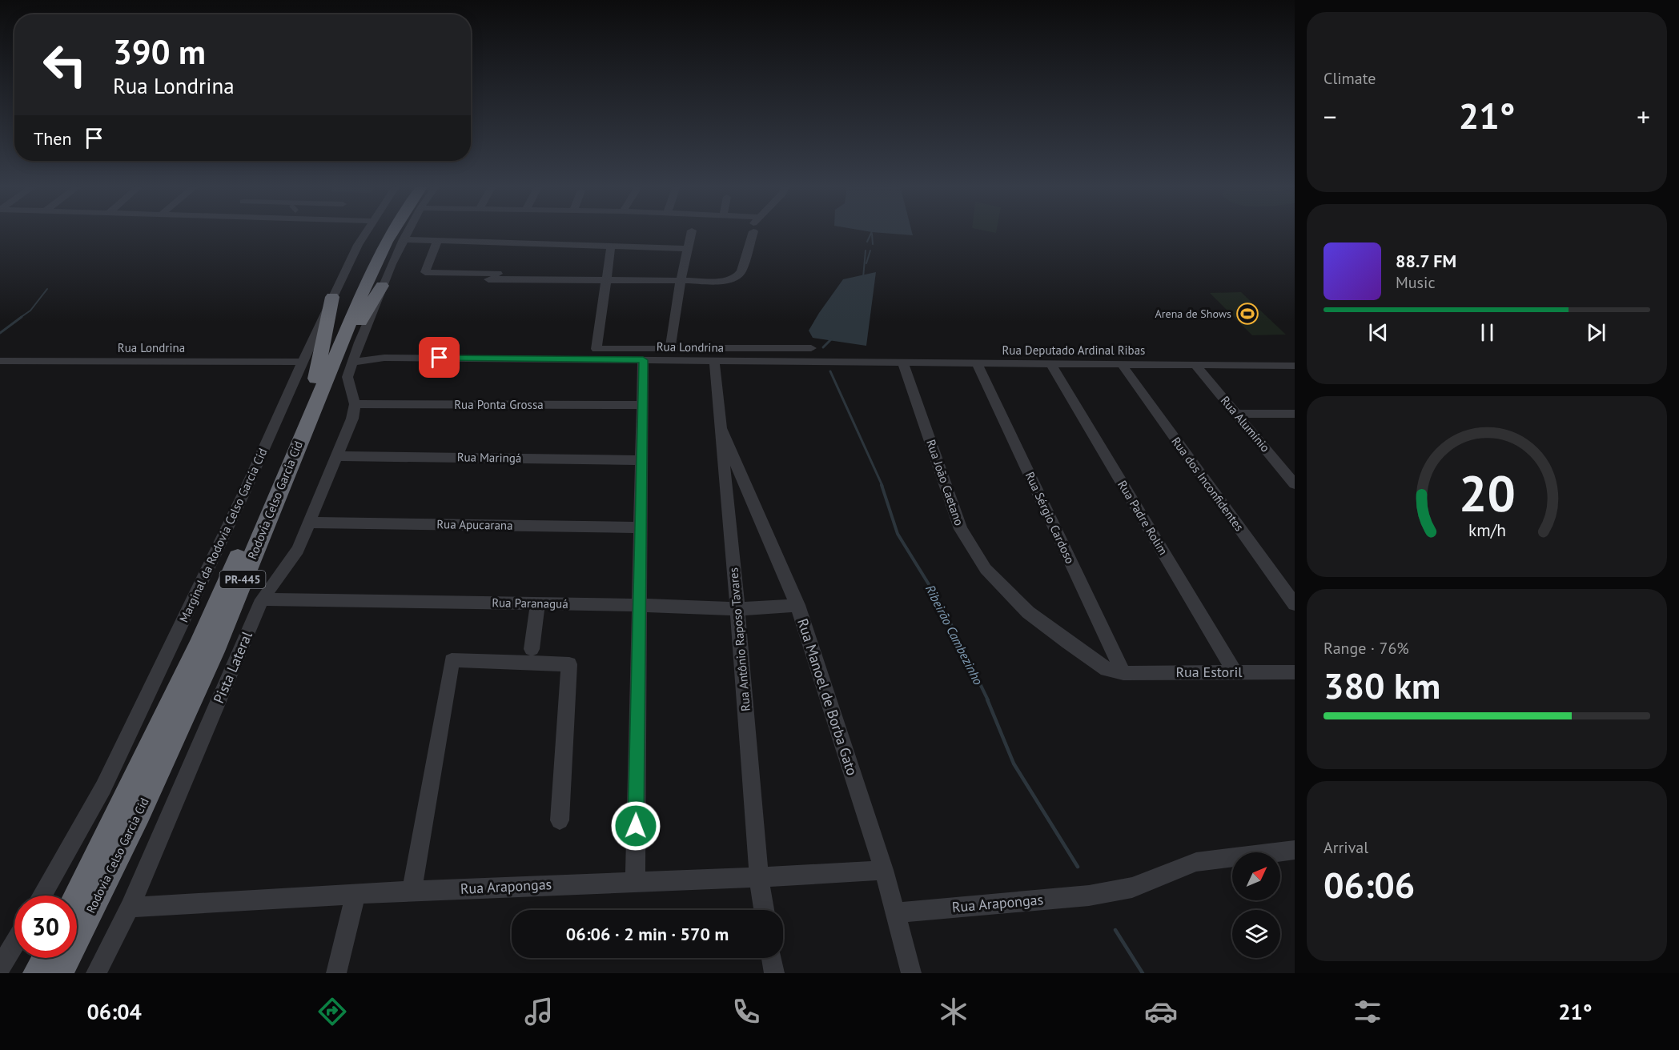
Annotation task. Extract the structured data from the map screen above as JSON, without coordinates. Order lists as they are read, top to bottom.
{
  "streets": {
    "highway": ["Rodovia Celso Garcia Cid", "PR-445"],
    "street": [
      "Rua Londrina",
      "Rua Deputado Ardinal Ribas",
      "Rua Ponta Grossa",
      "Rua Alumínio",
      "Rua Maringá",
      "Rua João Caetano",
      "Rua dos Inconfidentes",
      "Rua Sérgio Cardoso",
      "Rua Padre Rolim",
      "Rua Apucarana",
      "Marginal da Rodovia Celso Garcia Cid",
      "Rua Paranaguá",
      "Rua Antônio Raposo Tavares",
      "Pista Lateral",
      "Rua Estoril",
      "Rua Manoel de Borba Gato",
      "Rua Arapongas"
    ]
  },
  "crossings": [
    ["Rua Londrina", "Rua Deputado Ardinal Ribas"],
    ["Rua Londrina", "Rodovia Celso Garcia Cid"],
    ["Rua Londrina", "Marginal da Rodovia Celso Garcia Cid"],
    ["Rua Londrina", "Rua Antônio Raposo Tavares"],
    ["Rua Londrina", "Pista Lateral"],
    ["Rua Deputado Ardinal Ribas", "Rua Alumínio"],
    ["Rua Deputado Ardinal Ribas", "Rua João Caetano"],
    ["Rua Deputado Ardinal Ribas", "Rua dos Inconfidentes"],
    ["Rua Deputado Ardinal Ribas", "Rua Sérgio Cardoso"],
    ["Rua Deputado Ardinal Ribas", "Rua Padre Rolim"],
    ["Rua Ponta Grossa", "Pista Lateral"],
    ["Rua Maringá", "Pista Lateral"],
    ["Rua João Caetano", "Rua Sérgio Cardoso"],
    ["Rua João Caetano", "Rua Estoril"],
    ["Rodovia Celso Garcia Cid", "Marginal da Rodovia Celso Garcia Cid"],
    ["Rua Sérgio Cardoso", "Rua Estoril"],
    ["Rua Padre Rolim", "Rua Estoril"],
    ["Rua Apucarana", "Pista Lateral"],
    ["Rua Paranaguá", "Rua Antônio Raposo Tavares"],
    ["Rua Paranaguá", "Pista Lateral"],
    ["Rua Paranaguá", "Rua Manoel de Borba Gato"],
    ["Rua Antônio Raposo Tavares", "Rua Manoel de Borba Gato"],
    ["Rua Antônio Raposo Tavares", "Rua Arapongas"],
    ["Pista Lateral", "Rua Arapongas"],
    ["Rua Manoel de Borba Gato", "Rua Arapongas"]
  ],
  "water": ["Ribeirão Cambezinho"],
  "places": {
    "sports": ["Arena de Shows"]
  },
  "north": "top right",
  "page": {
    "tile": [
      "Climate",
      ["Range · 76%", "380 km"],
      ["Arrival", "06:06"]
    ],
    "turn": ["390 m", "Rua Londrina"],
    "heat": ["−", "21°", "+"],
    "then": "Then",
    "song": ["88.7 FM", "Music"],
    "limit": "30",
    "trip": "06:06 · 2 min · 570 m",
    "tabs": ["06:04", "21°"],
    "gauge": ["20", "km/h"]
  }
}
